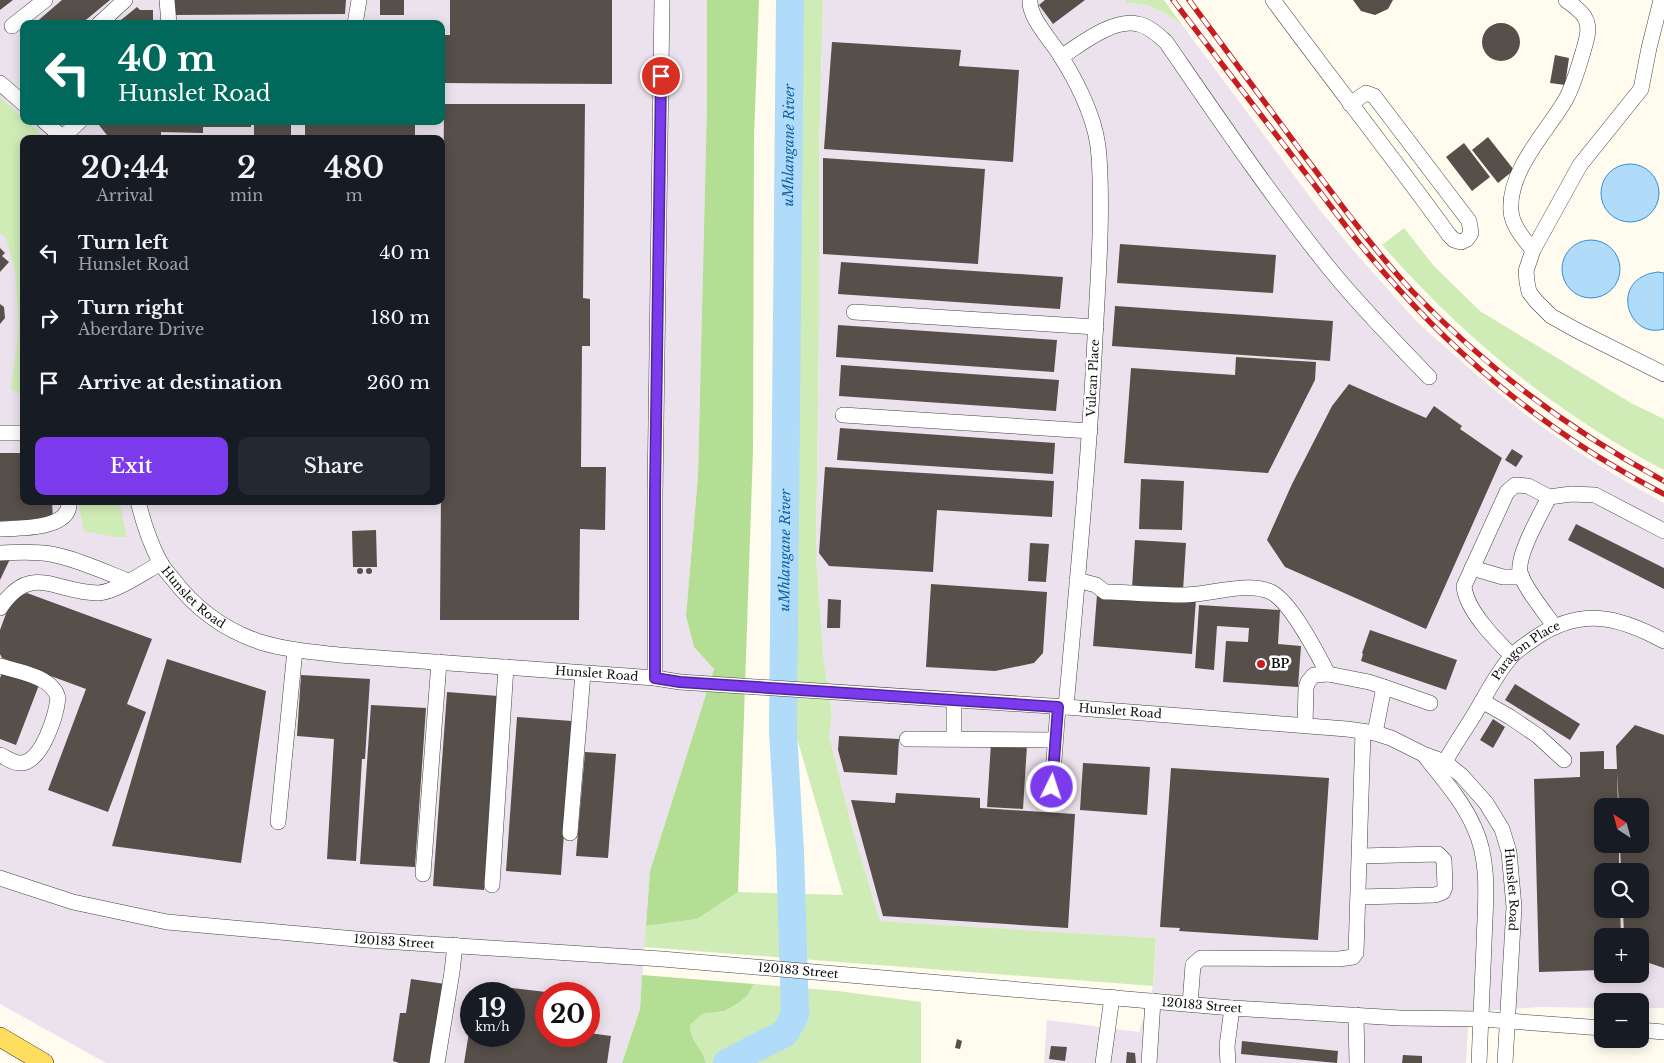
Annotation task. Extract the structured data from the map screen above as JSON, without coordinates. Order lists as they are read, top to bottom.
{
  "streets": {
    "street": [
      "Vulcan Place",
      "Hunslet Road",
      "Paragon Place",
      "120183 Street"
    ]
  },
  "crossings": [
    ["Vulcan Place", "Hunslet Road"],
    ["Hunslet Road", "Paragon Place"],
    ["Hunslet Road", "120183 Street"]
  ],
  "water": ["uMhlangane River"],
  "places": ["BP"],
  "north": "top left",
  "page": {
    "turn": ["40 m", "Hunslet Road"],
    "eta": [
      "20:44",
      "Arrival",
      "2",
      "min",
      "480",
      "m"
    ],
    "list": [
      {
        "name": "Turn left",
        "note": "Hunslet Road",
        "value": "40 m"
      },
      {
        "name": "Turn right",
        "note": "Aberdare Drive",
        "value": "180 m"
      },
      {
        "name": "Arrive at destination",
        "value": "260 m"
      }
    ],
    "buttons": ["Exit", "Share"],
    "map_buttons": ["+", "−"],
    "speed": "19 km/h",
    "limit": "20"
  }
}
